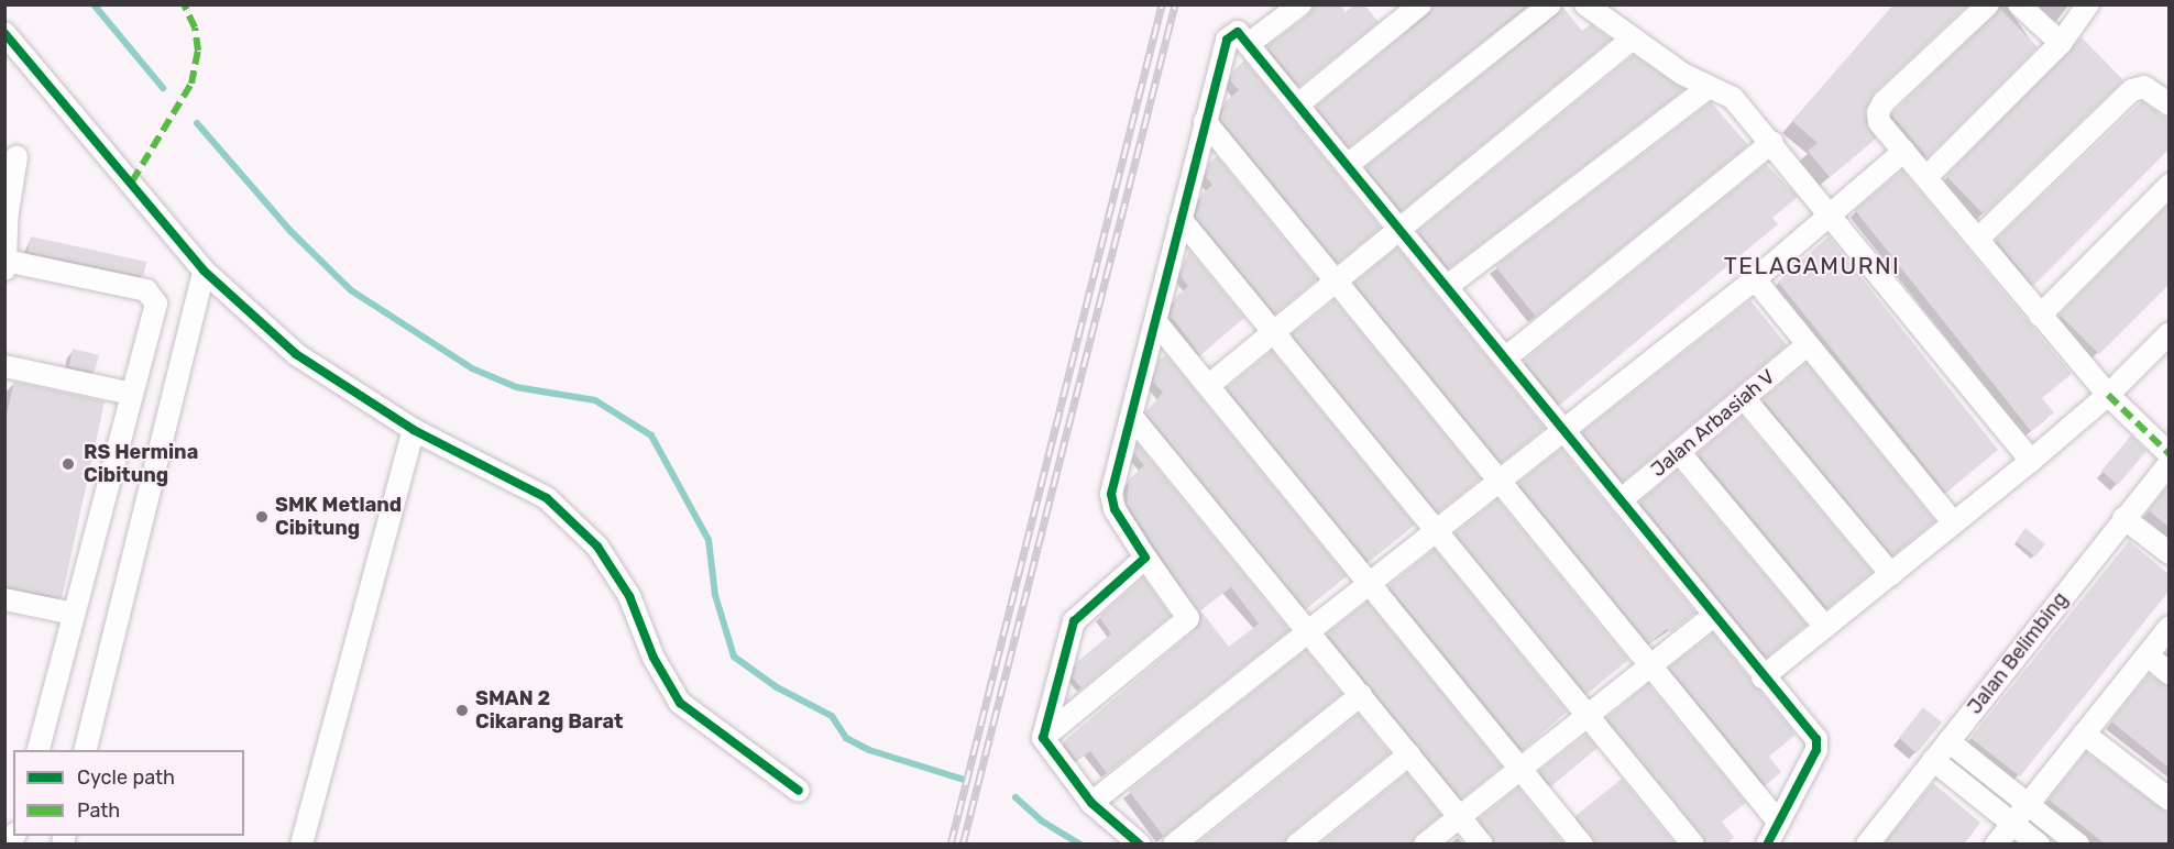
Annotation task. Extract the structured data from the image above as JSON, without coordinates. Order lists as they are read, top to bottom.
{
  "streets": {
    "street": ["Jalan Arbasiah V", "Jalan Belimbing"]
  },
  "districts": ["TELAGAMURNI"],
  "places": ["RS Hermina Cibitung", "SMK Metland Cibitung", "SMAN 2 Cikarang Barat"],
  "legend": ["Cycle path", "Path"]
}
